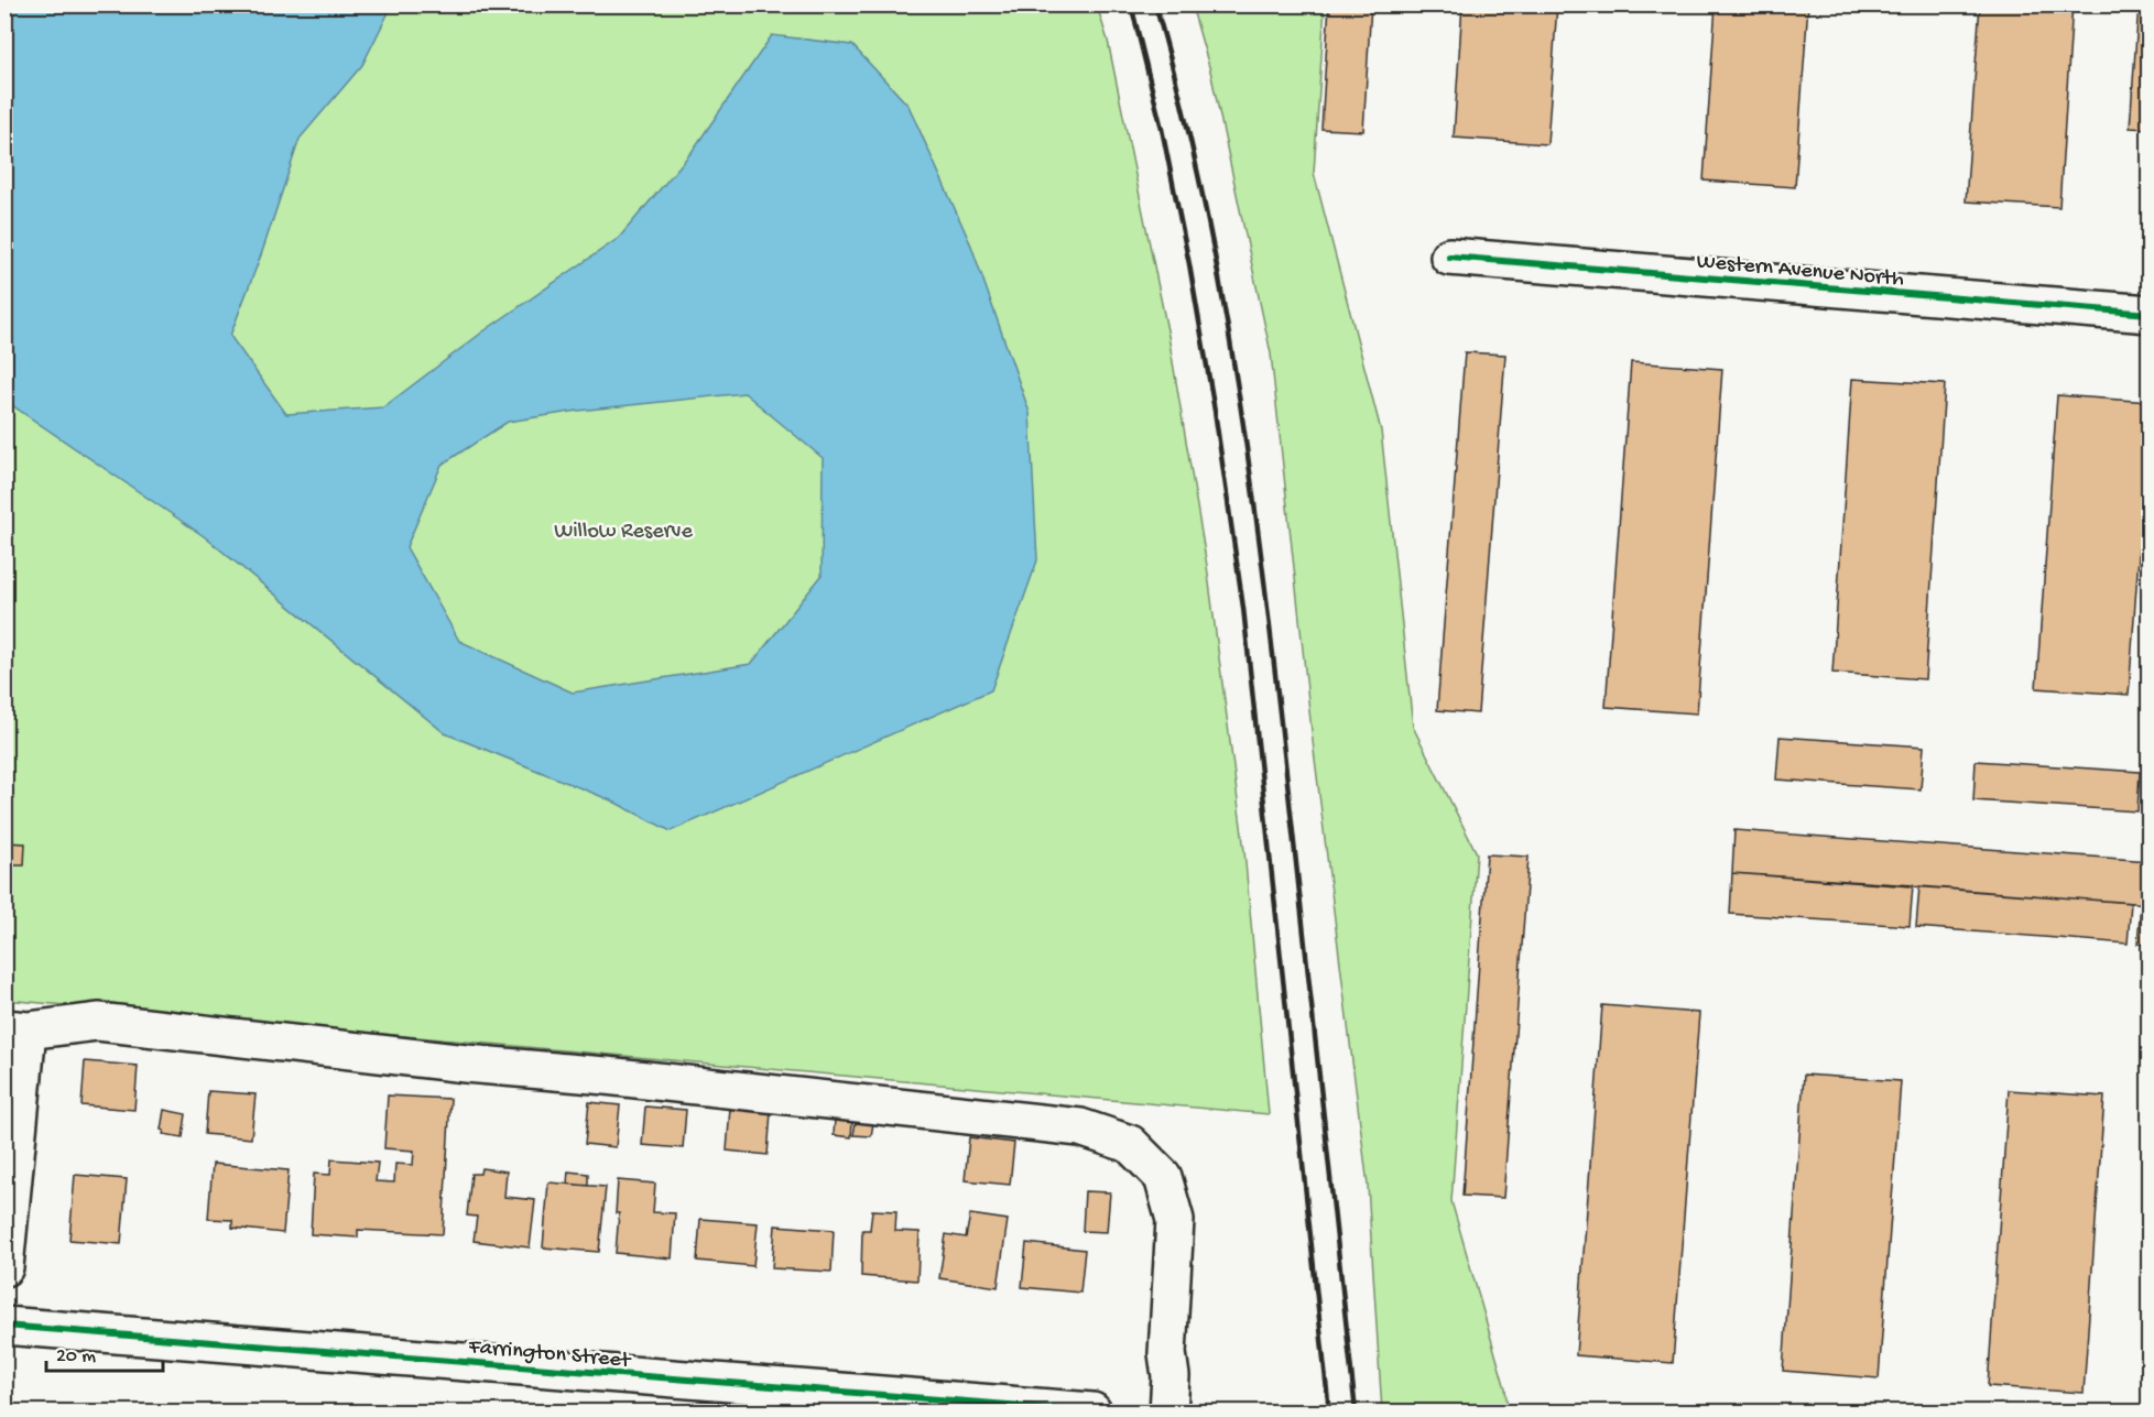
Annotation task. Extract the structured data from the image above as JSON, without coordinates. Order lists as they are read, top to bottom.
{
  "streets": {
    "street": ["Western Avenue North", "Farrington Street"]
  },
  "parks": ["Willow Reserve"],
  "scale_bar": "20 m"
}
